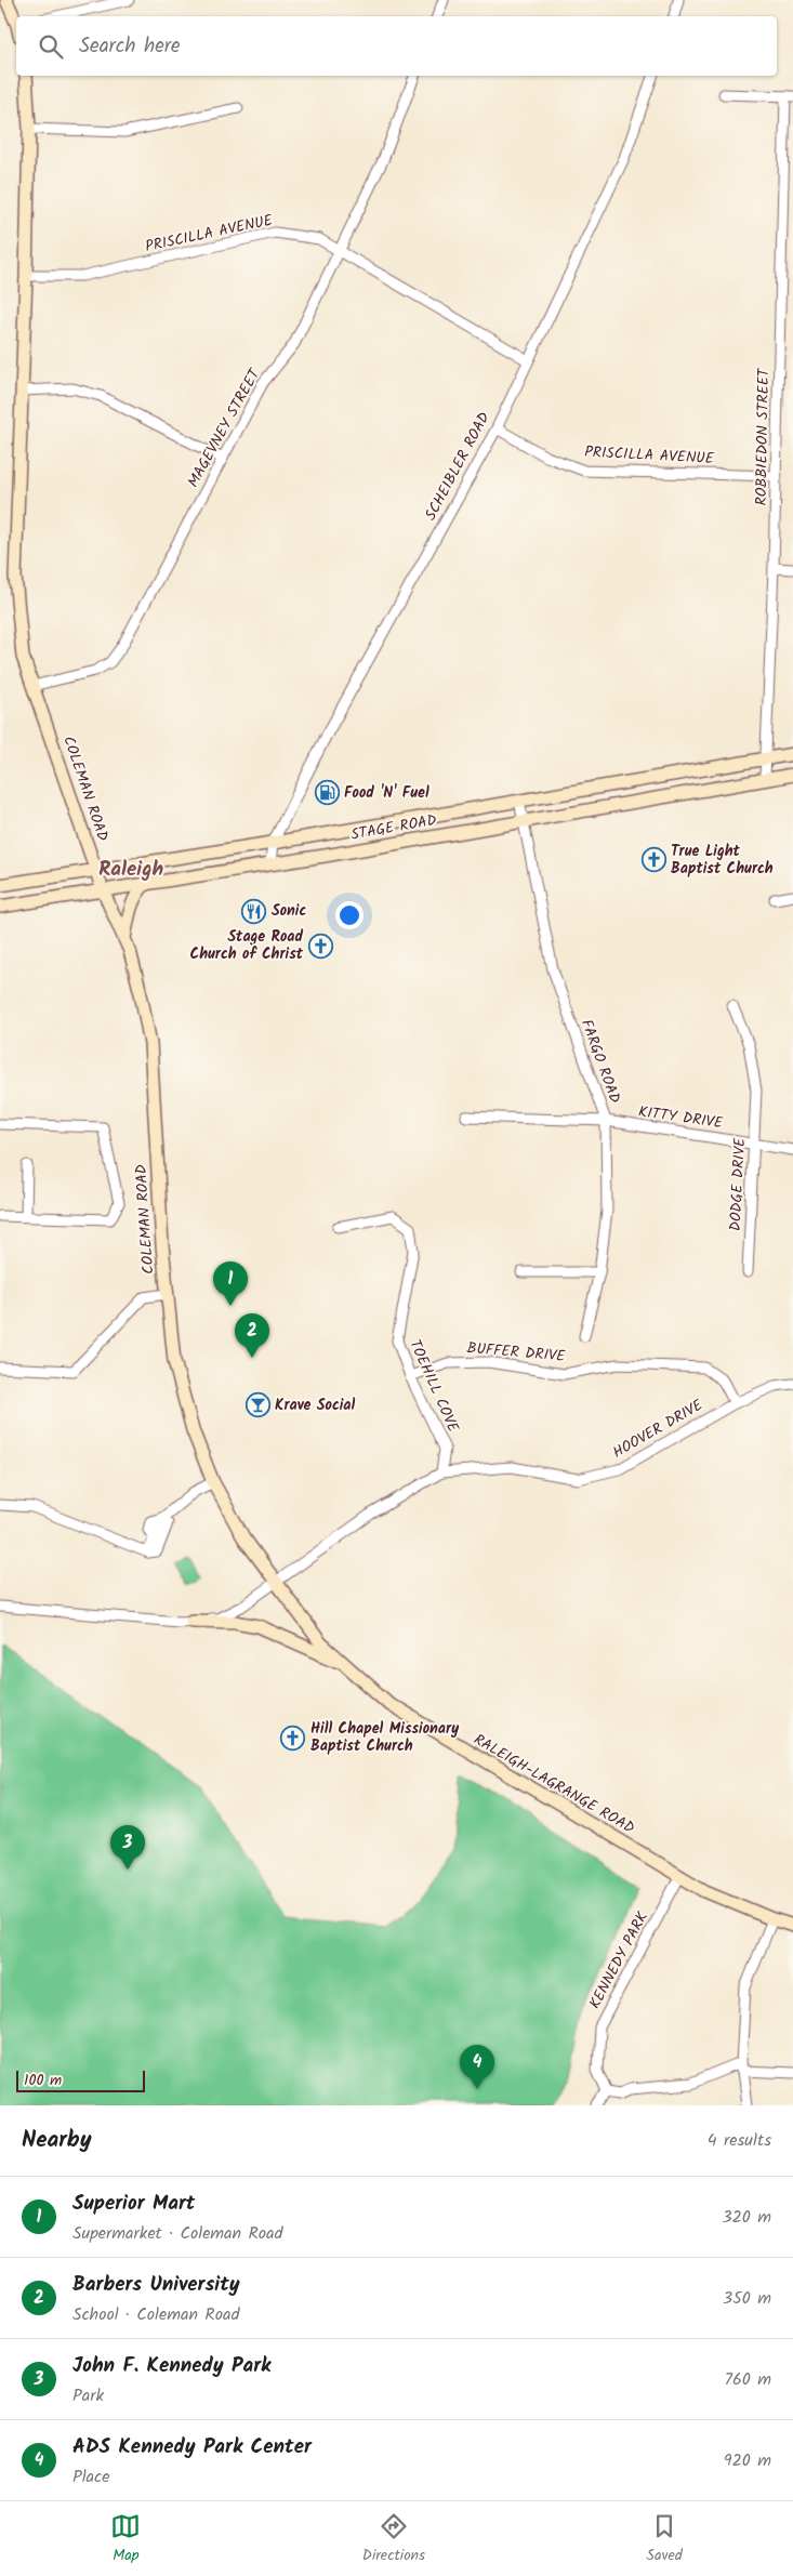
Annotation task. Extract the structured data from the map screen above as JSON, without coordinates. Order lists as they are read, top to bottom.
{
  "streets": {
    "main road": ["COLEMAN ROAD", "STAGE ROAD", "RALEIGH-LAGRANGE ROAD"],
    "street": [
      "PRISCILLA AVENUE",
      "MAGEVNEY STREET",
      "ROBBIEDON STREET",
      "SCHEIBLER ROAD",
      "FARGO ROAD",
      "KITTY DRIVE",
      "DODGE DRIVE",
      "BUFFER DRIVE",
      "TOEHILL COVE",
      "HOOVER DRIVE",
      "KENNEDY PARK"
    ]
  },
  "crossings": [
    ["PRISCILLA AVENUE", "MAGEVNEY STREET"],
    ["PRISCILLA AVENUE", "ROBBIEDON STREET"],
    ["PRISCILLA AVENUE", "SCHEIBLER ROAD"],
    ["PRISCILLA AVENUE", "COLEMAN ROAD"],
    ["MAGEVNEY STREET", "COLEMAN ROAD"],
    ["ROBBIEDON STREET", "STAGE ROAD"],
    ["SCHEIBLER ROAD", "STAGE ROAD"],
    ["COLEMAN ROAD", "STAGE ROAD"],
    ["COLEMAN ROAD", "HOOVER DRIVE"],
    ["COLEMAN ROAD", "RALEIGH-LAGRANGE ROAD"],
    ["STAGE ROAD", "FARGO ROAD"],
    ["FARGO ROAD", "KITTY DRIVE"],
    ["KITTY DRIVE", "DODGE DRIVE"],
    ["BUFFER DRIVE", "TOEHILL COVE"],
    ["BUFFER DRIVE", "HOOVER DRIVE"],
    ["TOEHILL COVE", "HOOVER DRIVE"],
    ["HOOVER DRIVE", "RALEIGH-LAGRANGE ROAD"],
    ["RALEIGH-LAGRANGE ROAD", "KENNEDY PARK"]
  ],
  "districts": ["Raleigh"],
  "places": {
    "fuel station": ["Food 'N' Fuel"],
    "church": ["True Light Baptist Church", "Stage Road Church of Christ", "Hill Chapel Missionary Baptist Church"],
    "restaurant": ["Sonic"],
    "bar": ["Krave Social"]
  },
  "scale_bar": "100 m",
  "page": {
    "search": "Search here",
    "pins": [
      "1",
      "2",
      "3",
      "4"
    ],
    "scale": "100 m",
    "heading": ["Nearby", "4 results"],
    "list": [
      {
        "mark": "1",
        "name": "Superior Mart",
        "note": "Supermarket · Coleman Road",
        "value": "320 m"
      },
      {
        "mark": "2",
        "name": "Barbers University",
        "note": "School · Coleman Road",
        "value": "350 m"
      },
      {
        "mark": "3",
        "name": "John F. Kennedy Park",
        "note": "Park",
        "value": "760 m"
      },
      {
        "mark": "4",
        "name": "ADS Kennedy Park Center",
        "note": "Place",
        "value": "920 m"
      }
    ],
    "nav": ["Map", "Directions", "Saved"]
  }
}
